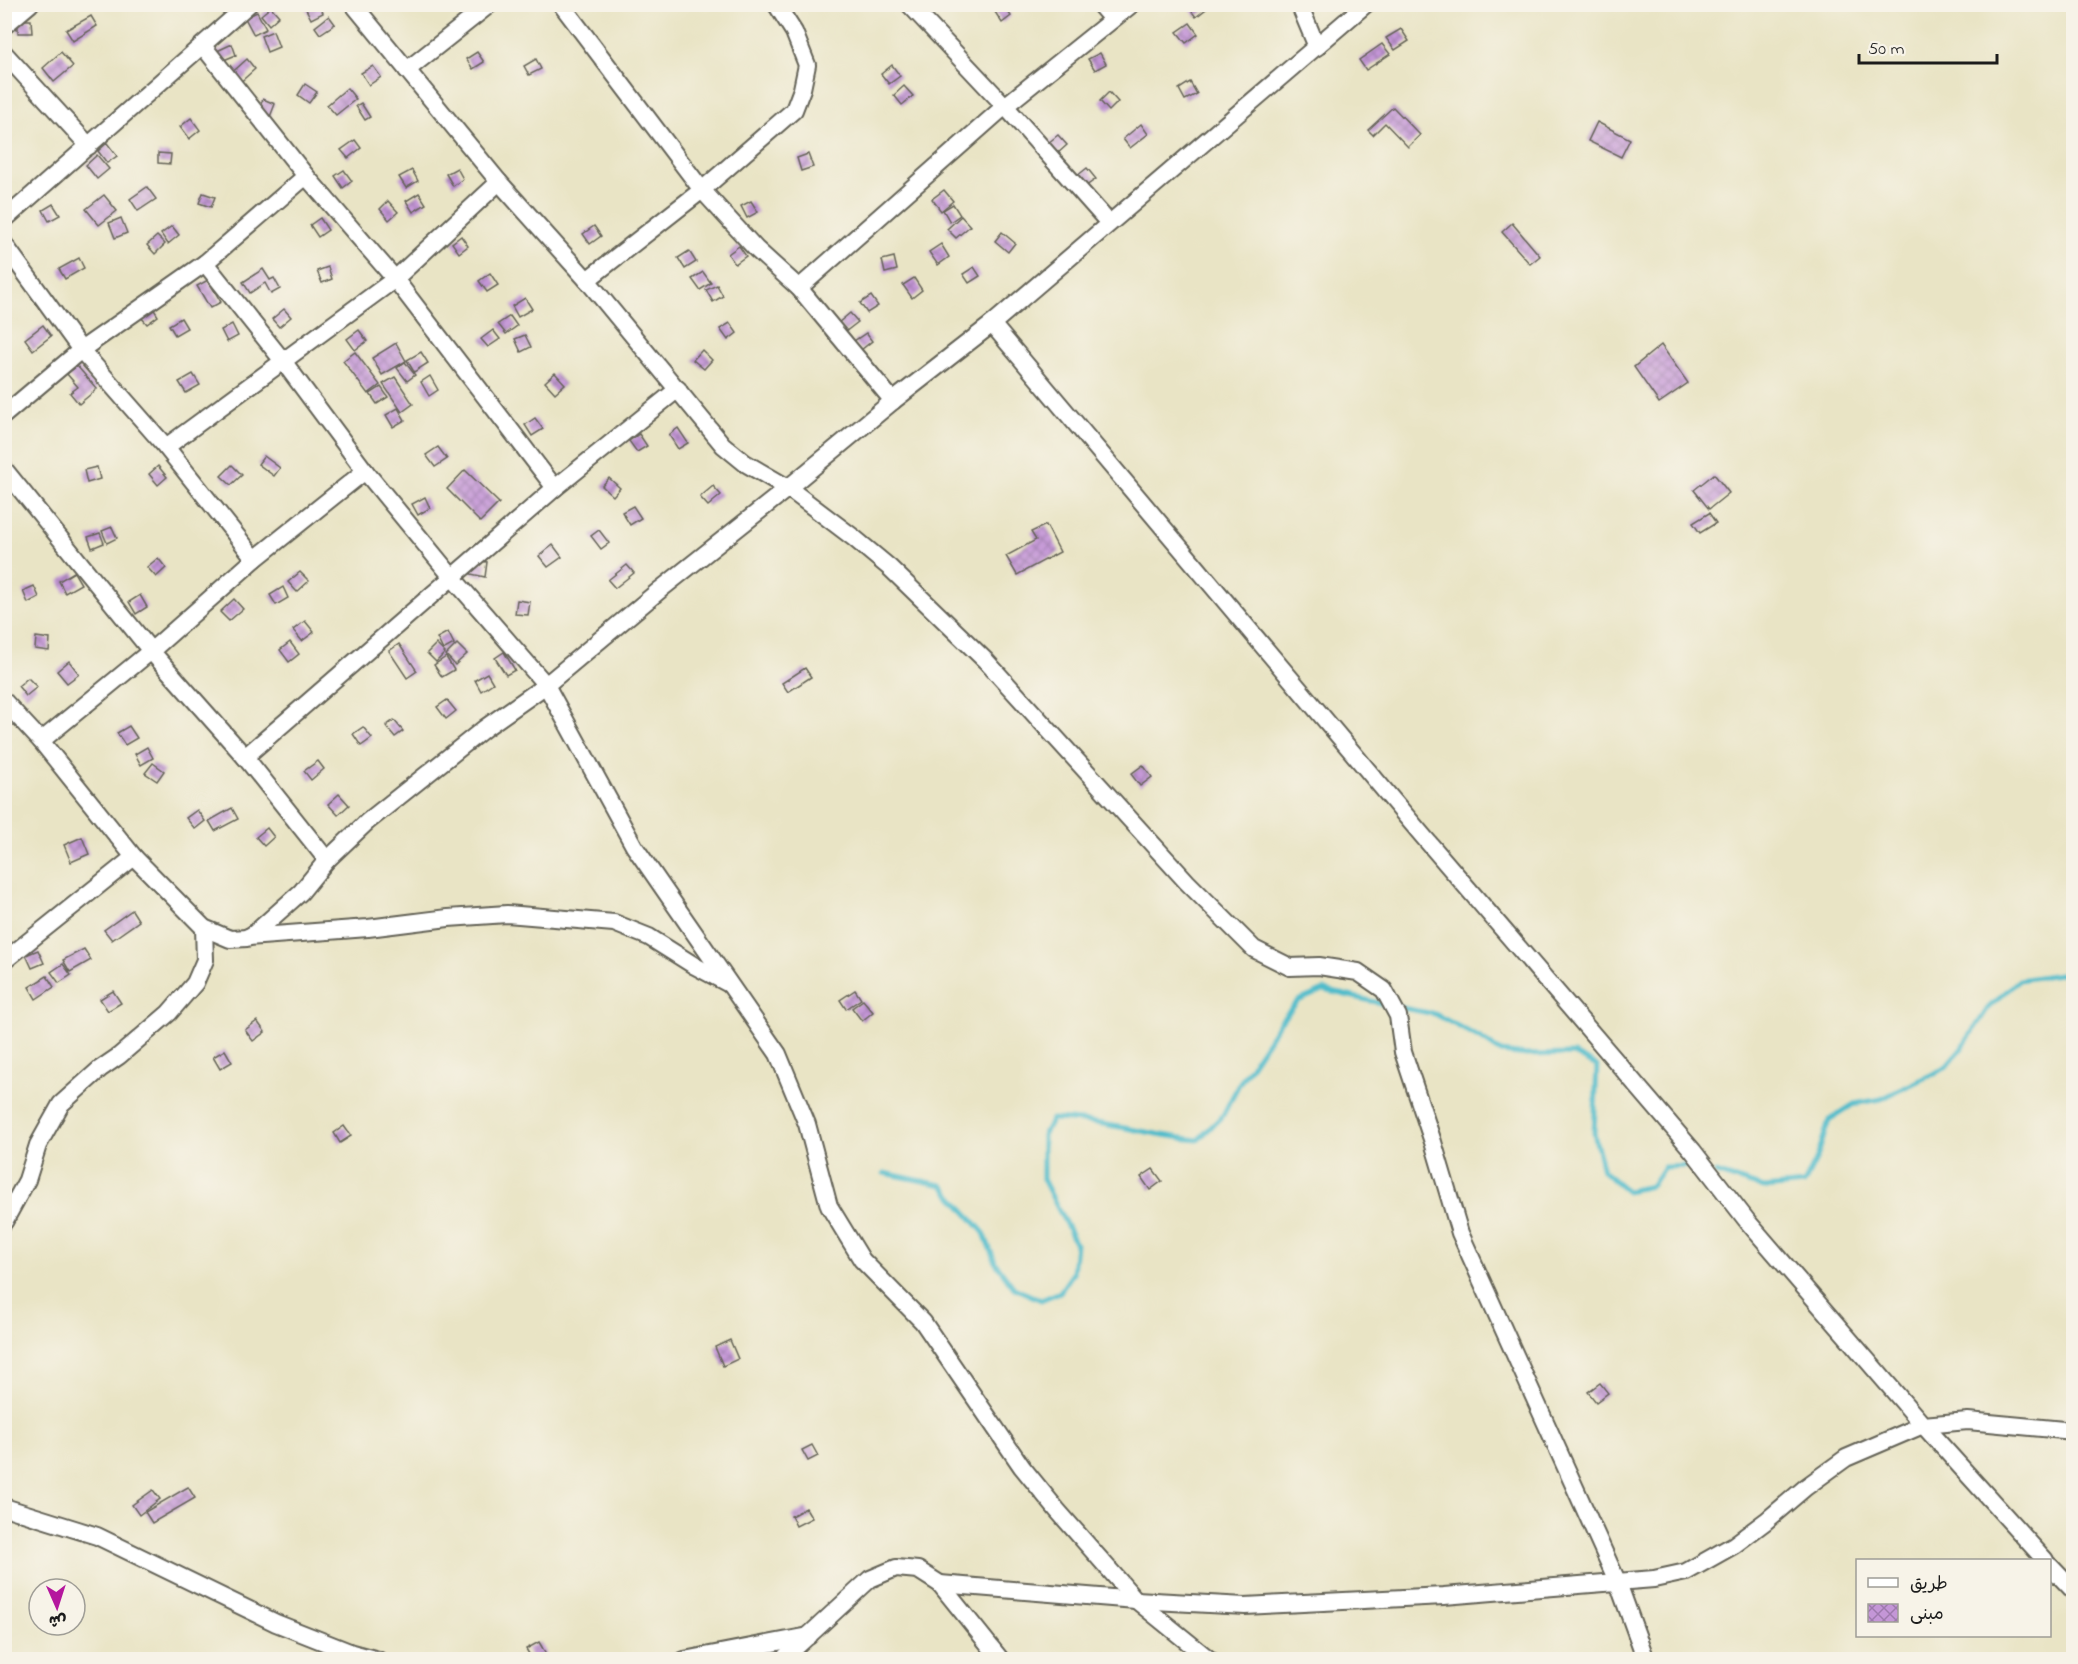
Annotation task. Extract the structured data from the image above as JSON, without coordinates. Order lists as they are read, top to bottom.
{
  "legend": ["طريق", "مبنى"],
  "scale_bar": "50 m",
  "north": "bottom"
}
